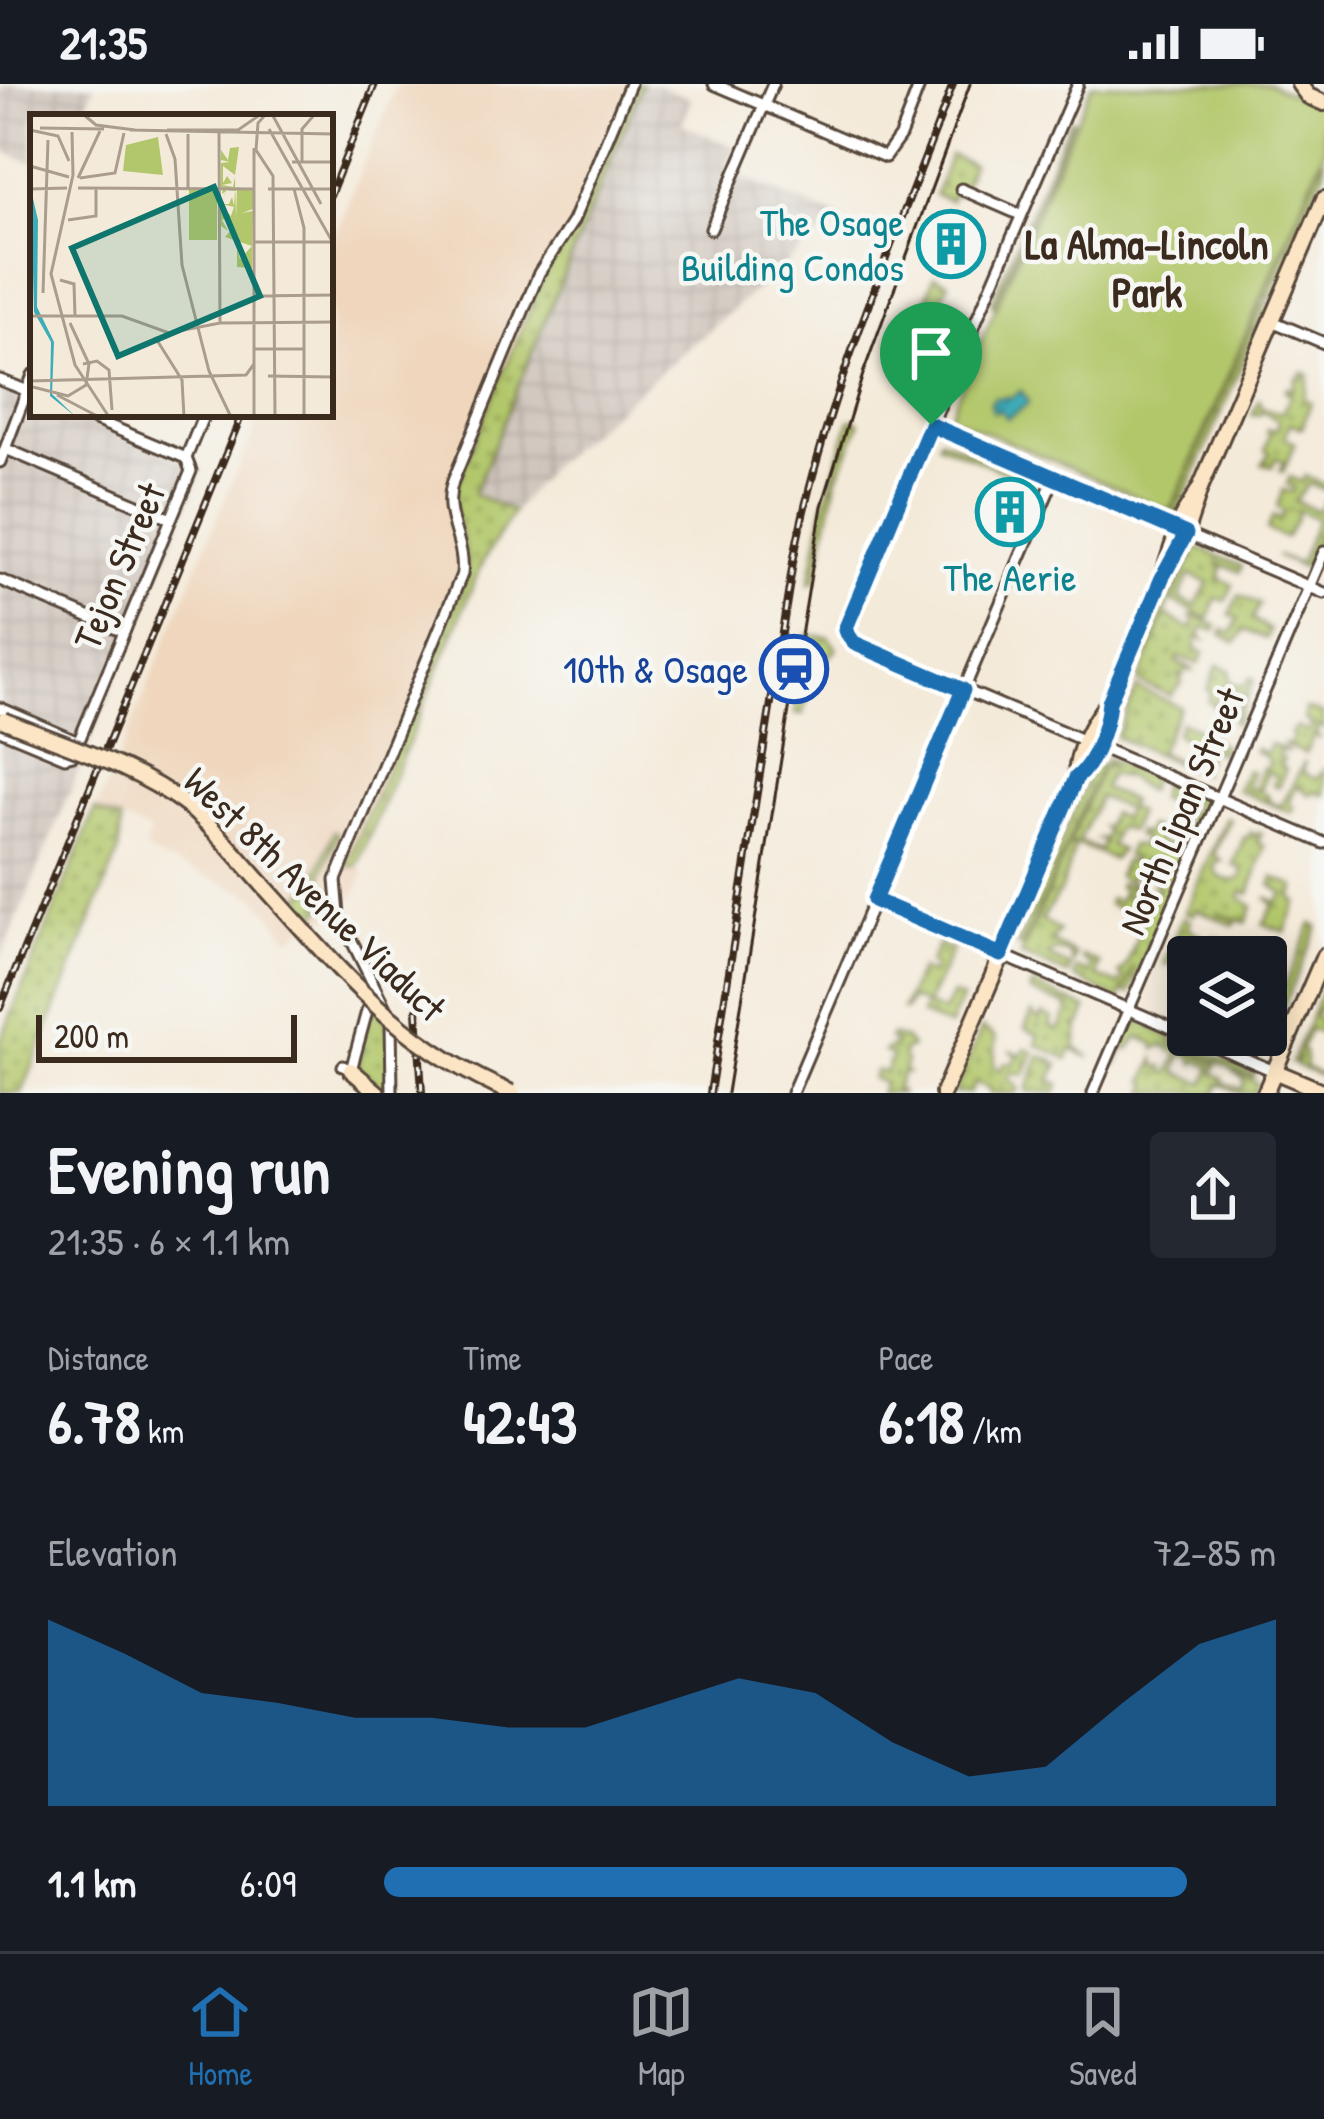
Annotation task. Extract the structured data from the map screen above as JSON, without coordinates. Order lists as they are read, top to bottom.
{
  "streets": {
    "street": ["Tejon Street", "North Lipan Street", "West 8th Avenue Viaduct"]
  },
  "districts": ["La Alma–Lincoln Park"],
  "places": {
    "building": ["The Osage Building Condos", "The Aerie"],
    "station": ["10th & Osage"]
  },
  "scale_bar": "200 m",
  "page": {
    "status": "21:35",
    "scale": "200 m",
    "heading": ["Evening run", "21:35 · 6 × 1.1 km"],
    "stats": [
      ["Distance", "6.78 km"],
      ["Time", "42:43"],
      ["Pace", "6:18 /km"]
    ],
    "chart": ["Elevation", "72–85 m"],
    "list": [
      {
        "name": "1.1 km",
        "note": "6:09"
      }
    ],
    "tabs": ["Home", "Map", "Saved"]
  }
}
